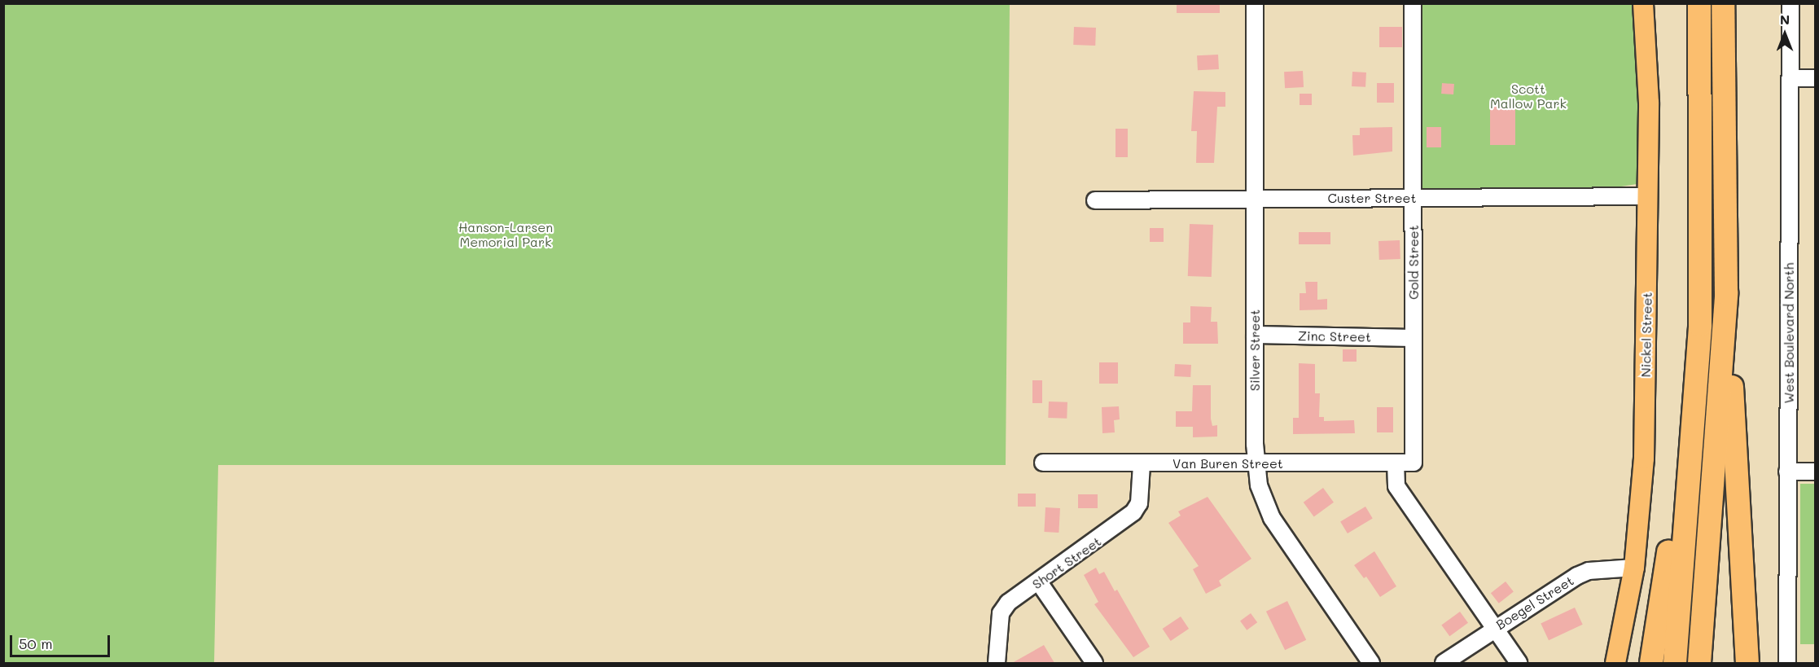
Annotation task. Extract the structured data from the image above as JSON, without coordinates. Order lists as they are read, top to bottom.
{
  "streets": {
    "main road": ["Nickel Street"],
    "street": [
      "Custer Street",
      "Gold Street",
      "West Boulevard North",
      "Zinc Street",
      "Silver Street",
      "Van Buren Street",
      "Short Street",
      "Boegel Street"
    ]
  },
  "crossings": [
    ["Custer Street", "Gold Street"],
    ["Custer Street", "Nickel Street"],
    ["Custer Street", "Silver Street"],
    ["Gold Street", "Zinc Street"],
    ["Gold Street", "Van Buren Street"],
    ["Nickel Street", "Boegel Street"],
    ["Zinc Street", "Silver Street"],
    ["Silver Street", "Van Buren Street"],
    ["Van Buren Street", "Short Street"]
  ],
  "parks": ["Scott Mallow Park", "Hanson-Larsen Memorial Park"],
  "scale_bar": "50 m",
  "north": "top"
}
